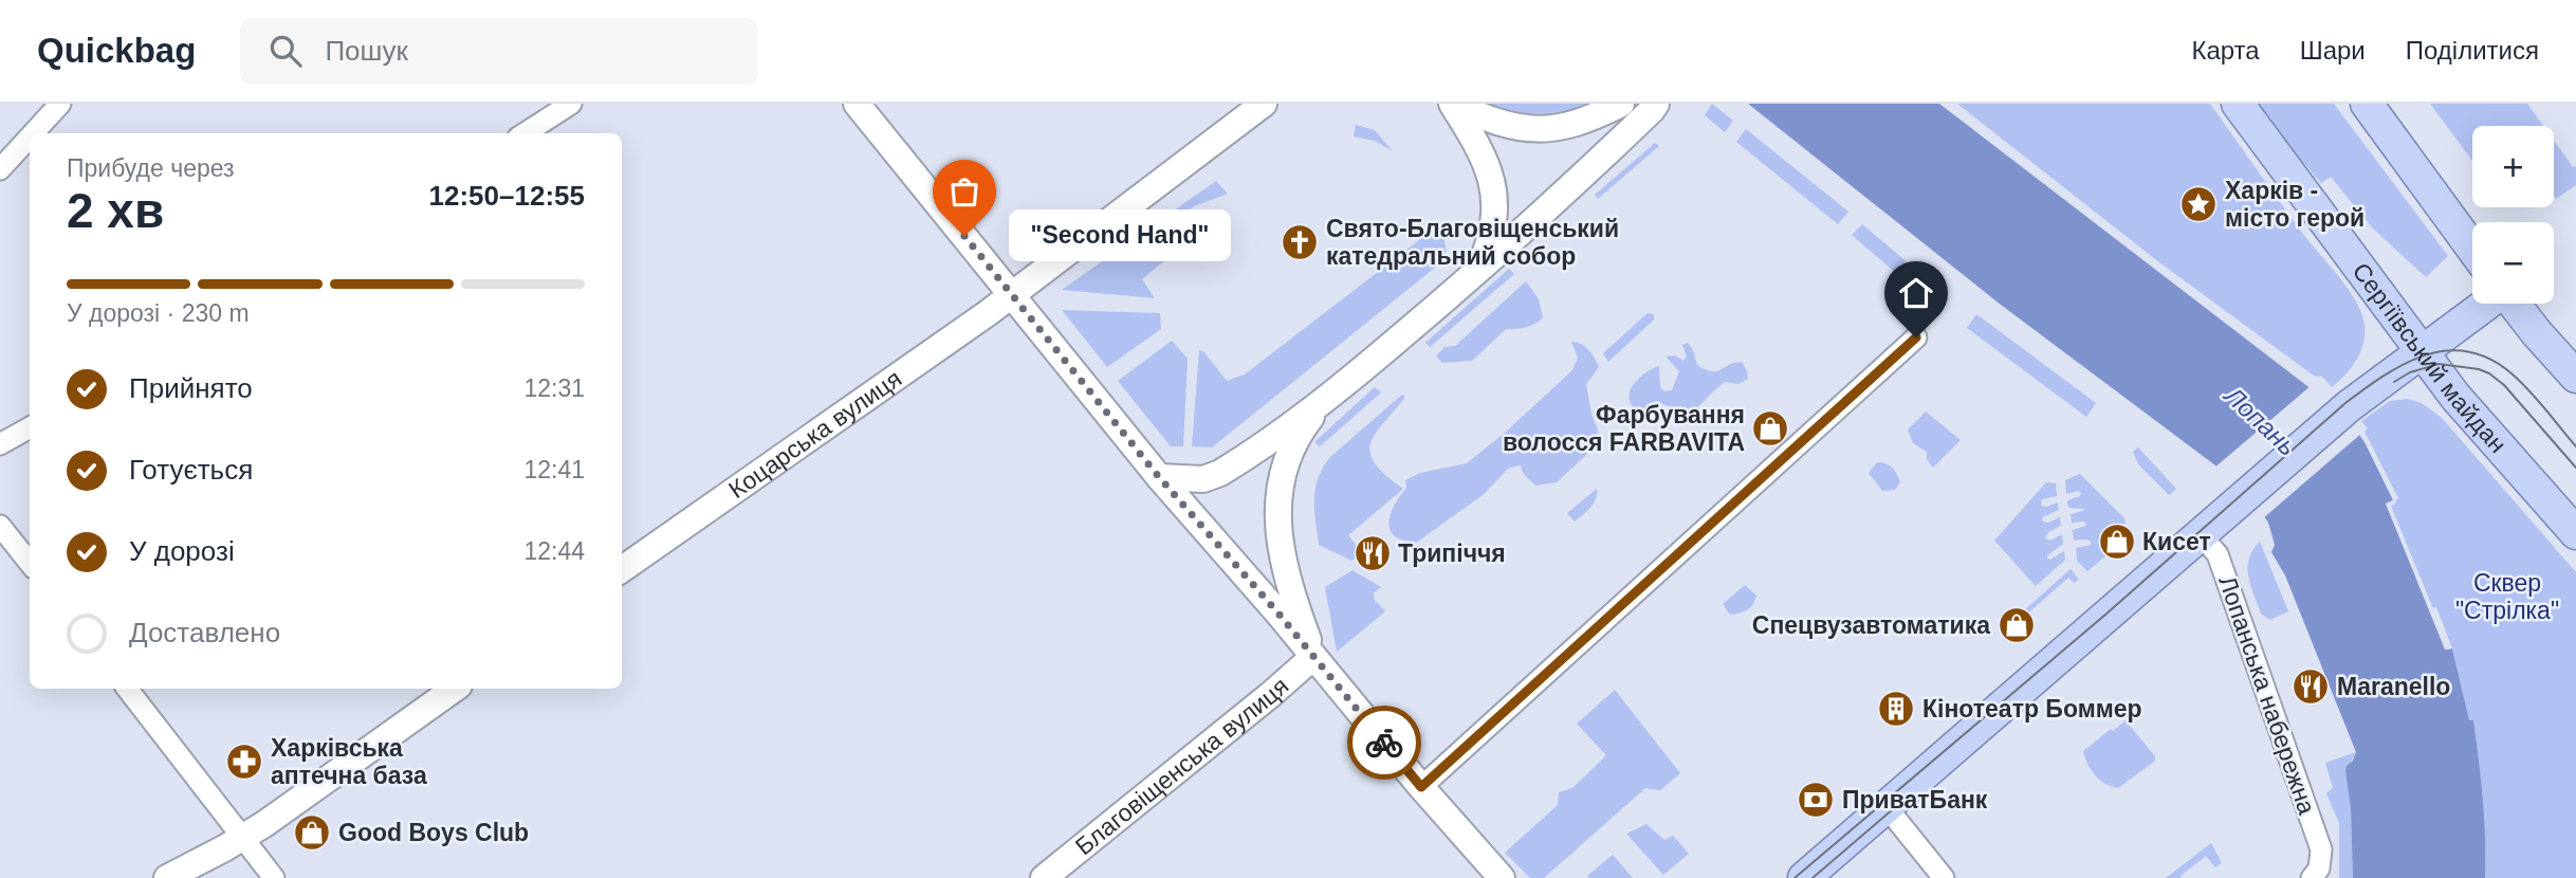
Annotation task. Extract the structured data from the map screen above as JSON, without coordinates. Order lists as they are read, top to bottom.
{
  "streets": {
    "main road": ["Сергіївський майдан"],
    "street": ["Коцарська вулиця", "Лопанська набережна", "Благовіщенська вулиця"]
  },
  "water": ["Лопань"],
  "parks": ["Сквер \"Стрілка\""],
  "places": {
    "place": ["Харків - місто герой"],
    "other": ["\"Second Hand\""],
    "church": ["Свято-Благовіщенський катедральний собор"],
    "shop": [
      "Фарбування волосся FARBAVITA",
      "Кисет",
      "Спецвузавтоматика",
      "Good Boys Club"
    ],
    "restaurant": ["Трипіччя", "Maranello"],
    "building": ["Кінотеатр Боммер"],
    "pharmacy": ["Харківська аптечна база"],
    "bank": ["ПриватБанк"]
  },
  "page": {
    "header": "Quickbag",
    "search": "Пошук",
    "nav": ["Карта", "Шари", "Поділитися"],
    "map_buttons": ["+", "−"],
    "heading": ["2 хв", "Прибуде через", "12:50–12:55"],
    "bubble": "\"Second Hand\"",
    "bar": "У дорозі · 230 m",
    "list": [
      ["Прийнято", "12:31"],
      ["Готується", "12:41"],
      ["У дорозі", "12:44"],
      "Доставлено"
    ]
  }
}
